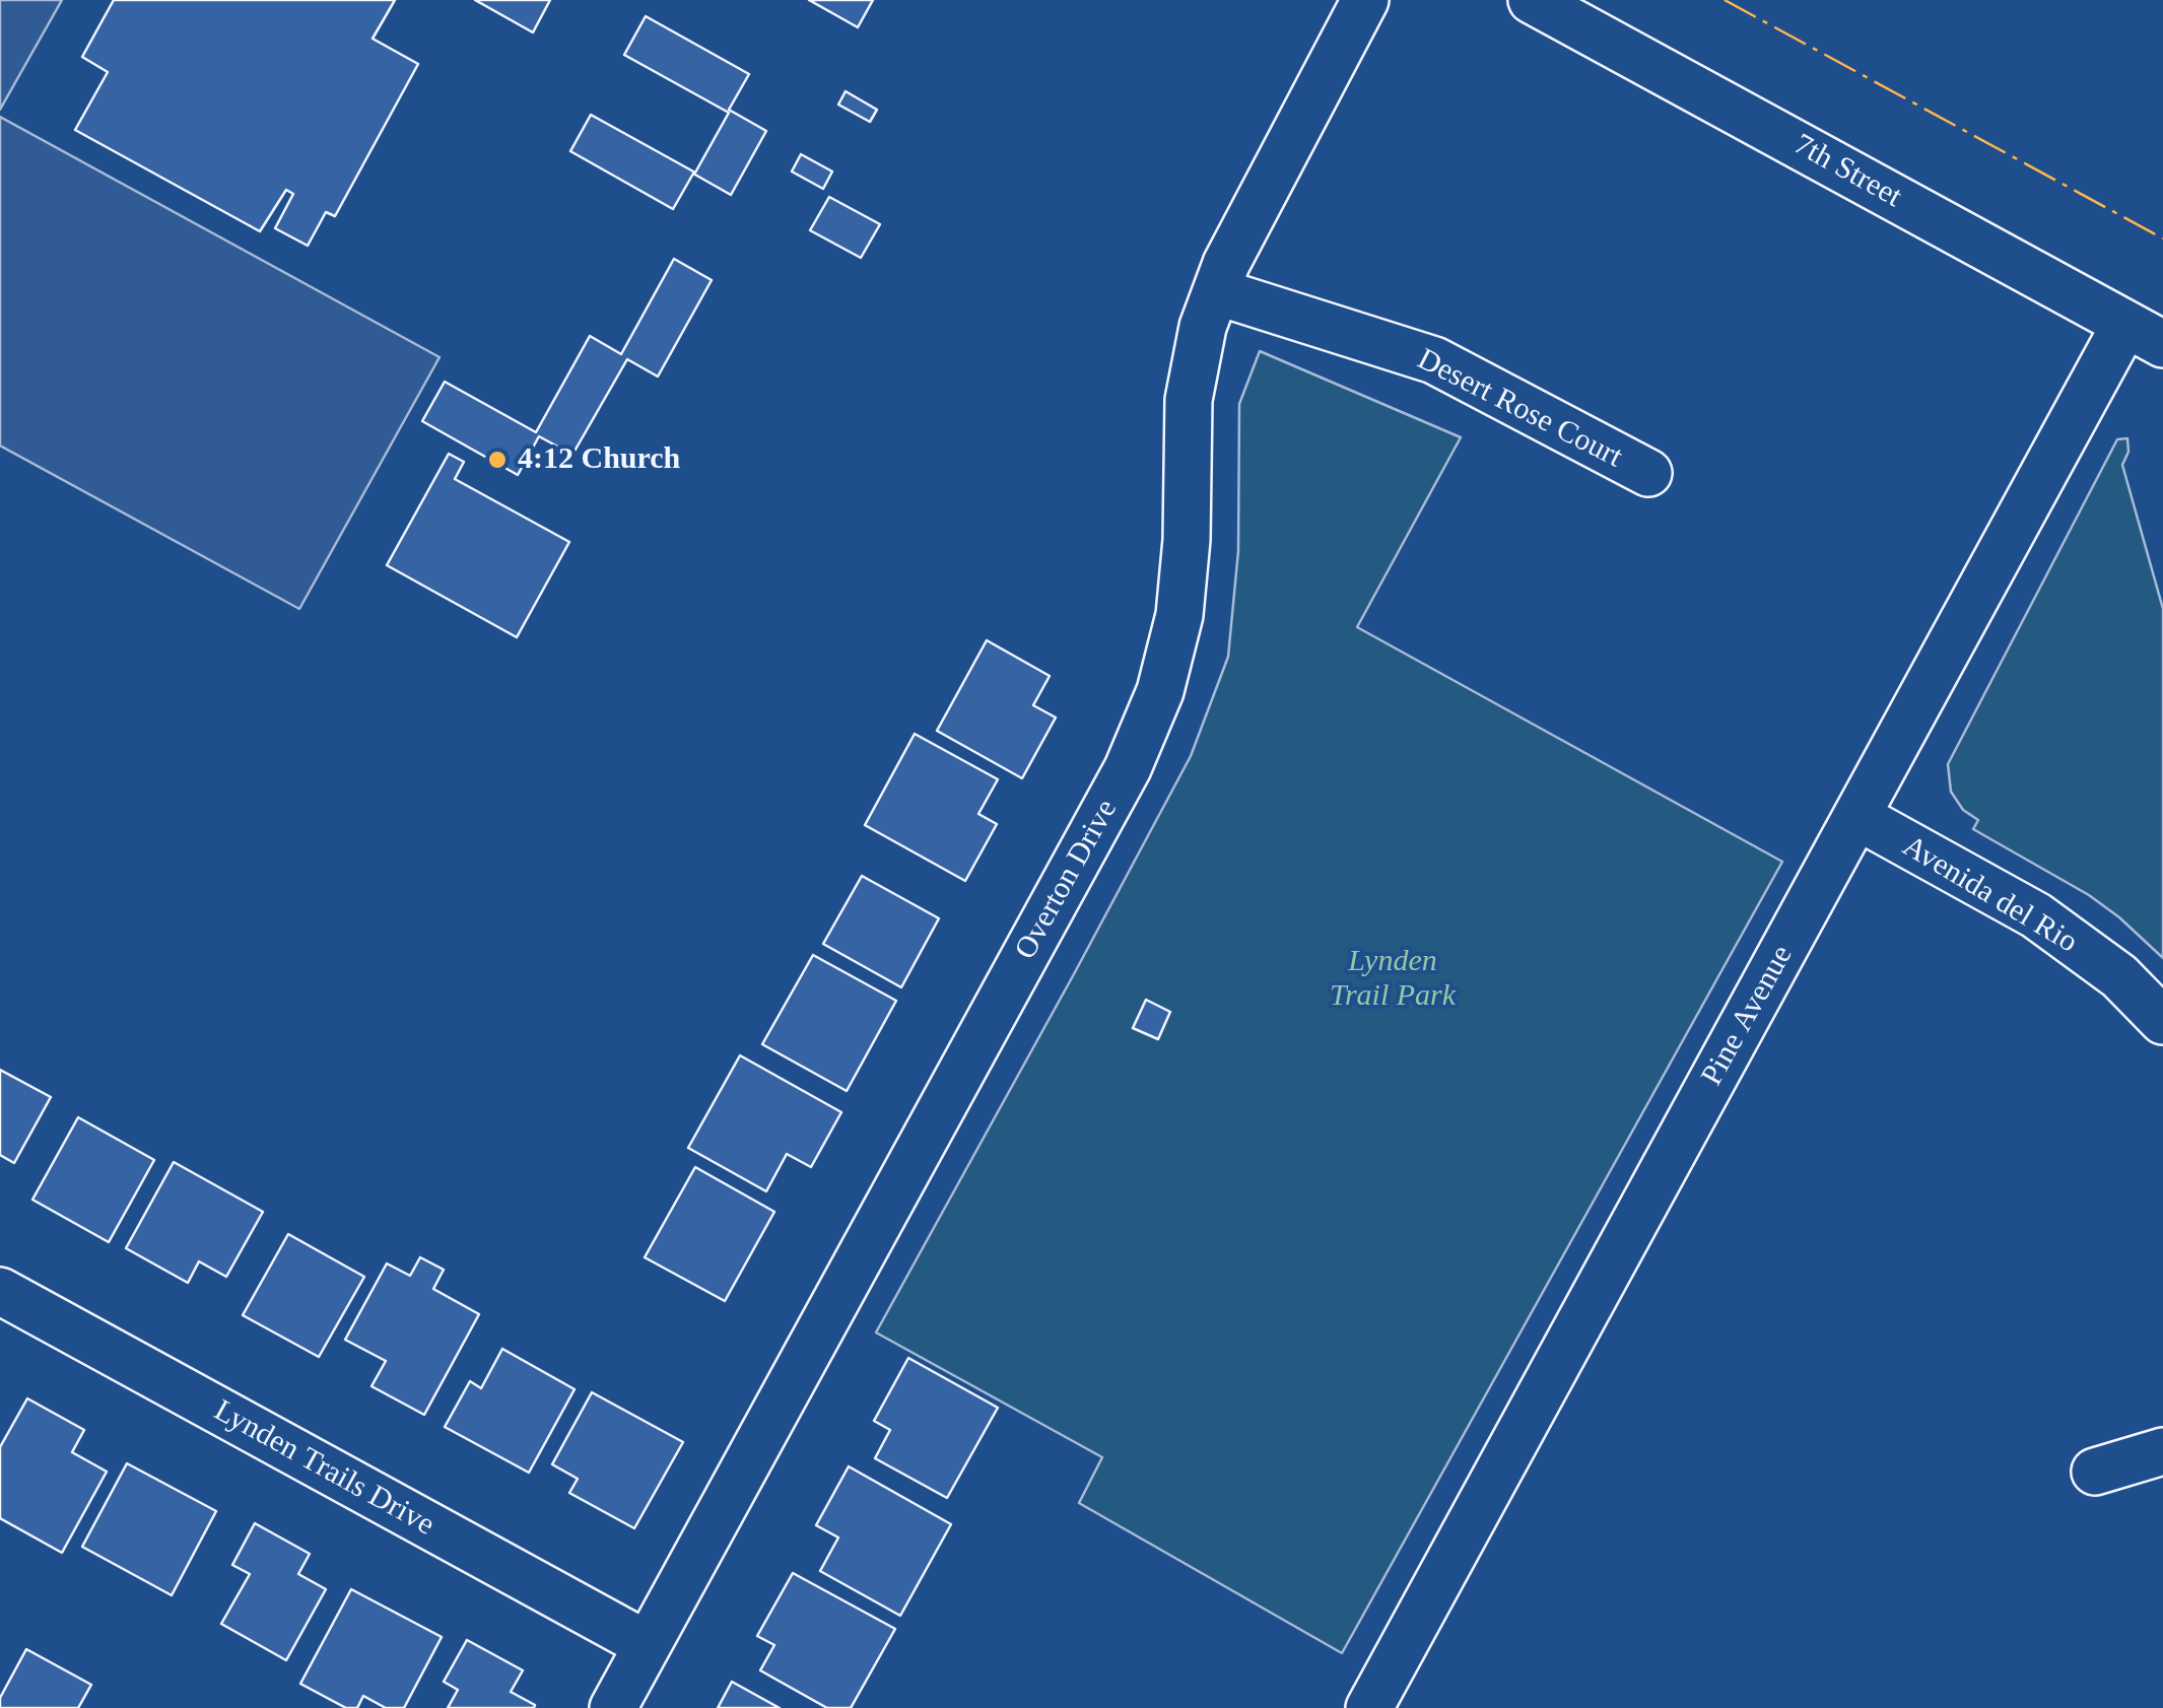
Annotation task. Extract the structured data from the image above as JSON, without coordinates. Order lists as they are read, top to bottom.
{
  "streets": {
    "street": [
      "7th Street",
      "Desert Rose Court",
      "Overton Drive",
      "Avenida del Rio",
      "Pine Avenue",
      "Lynden Trails Drive"
    ]
  },
  "crossings": [
    ["7th Street", "Pine Avenue"],
    ["Desert Rose Court", "Overton Drive"],
    ["Overton Drive", "Lynden Trails Drive"],
    ["Avenida del Rio", "Pine Avenue"]
  ],
  "parks": ["Lynden Trail Park"],
  "places": ["4:12 Church"]
}
